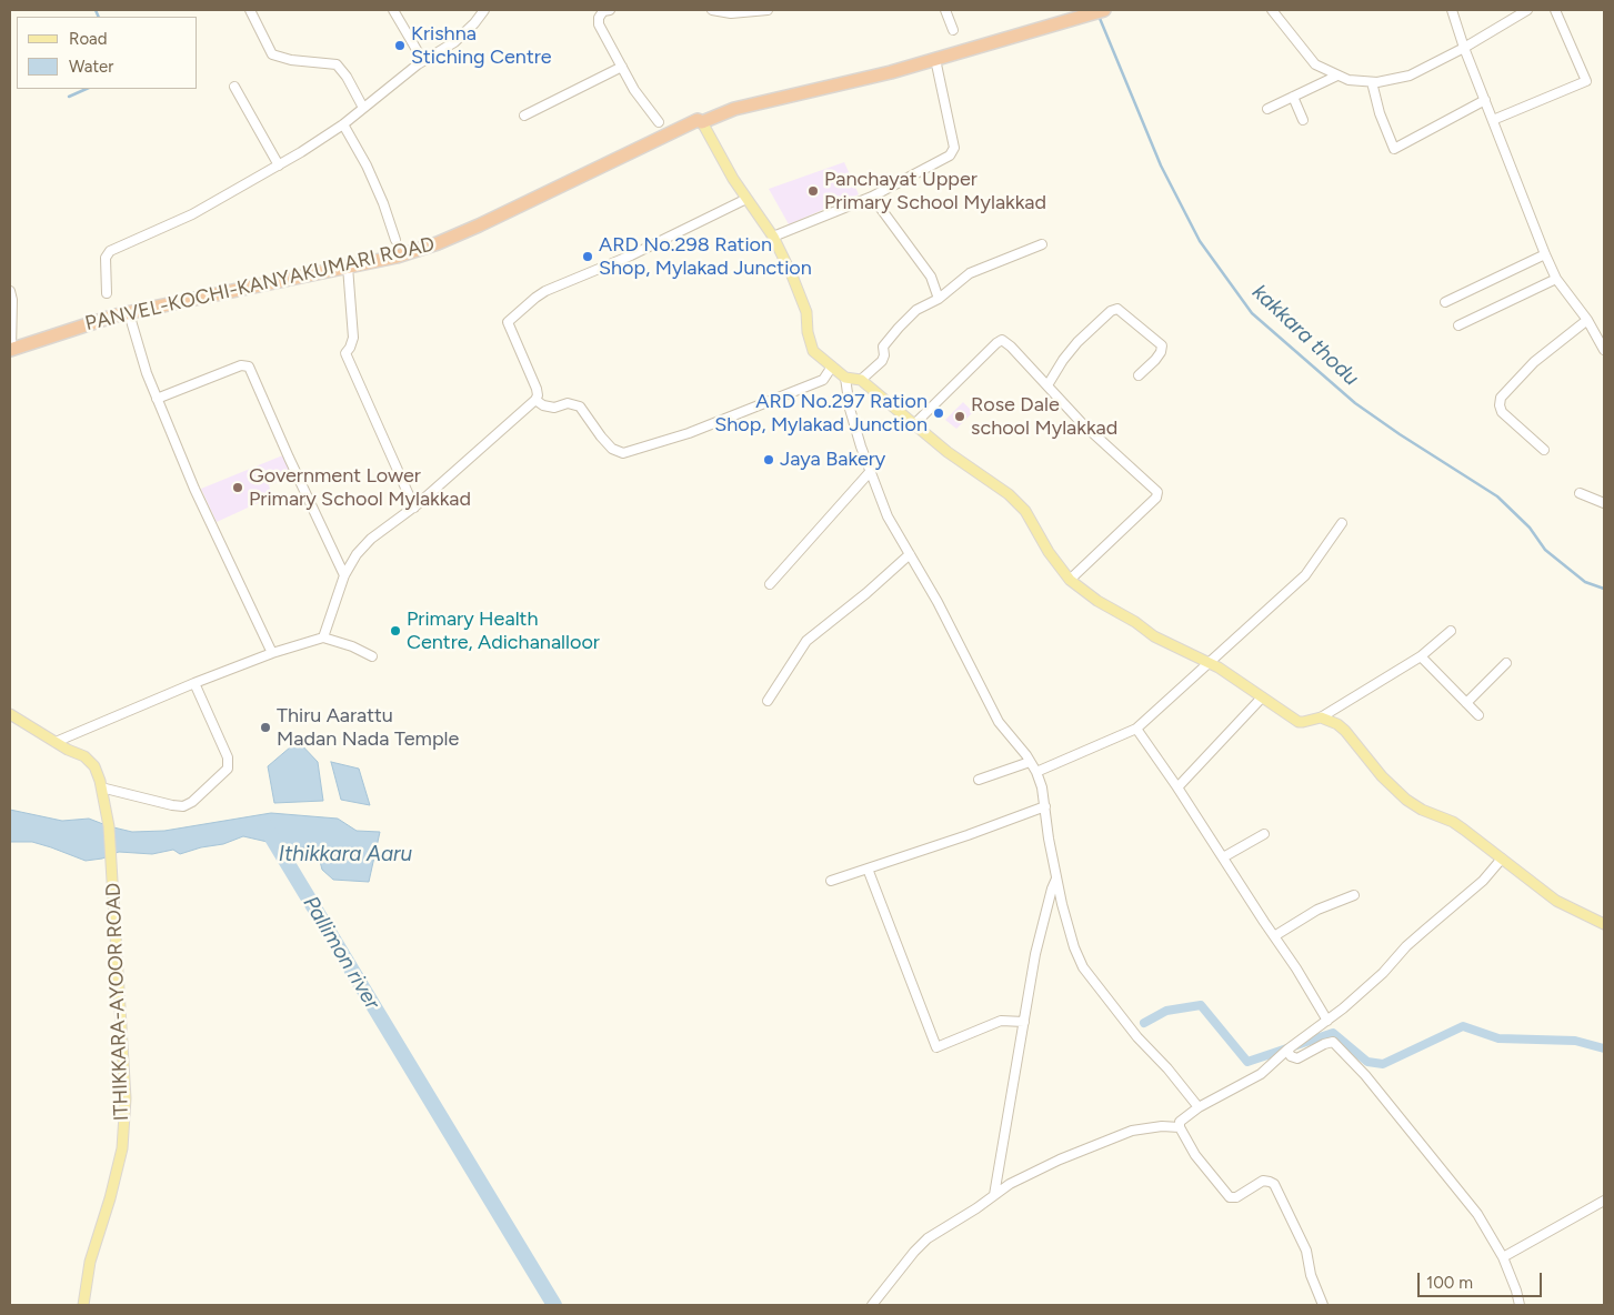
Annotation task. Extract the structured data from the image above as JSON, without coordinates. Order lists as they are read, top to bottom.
{
  "streets": {
    "highway": ["PANVEL-KOCHI-KANYAKUMARI ROAD"],
    "main road": ["ITHIKKARA-AYOOR ROAD"]
  },
  "water": ["kakkara thodu", "Ithikkara Aaru", "Pallimon river"],
  "places": [
    "Krishna Stiching Centre",
    "Panchayat Upper Primary School Mylakkad",
    "ARD No.298 Ration Shop, Mylakad Junction",
    "ARD No.297 Ration Shop, Mylakad Junction",
    "Rose Dale school Mylakkad",
    "Jaya Bakery",
    "Government Lower Primary School Mylakkad",
    "Primary Health Centre, Adichanalloor",
    "Thiru Aarattu Madan Nada Temple"
  ],
  "legend": ["Road", "Water"],
  "scale_bar": "100 m"
}
